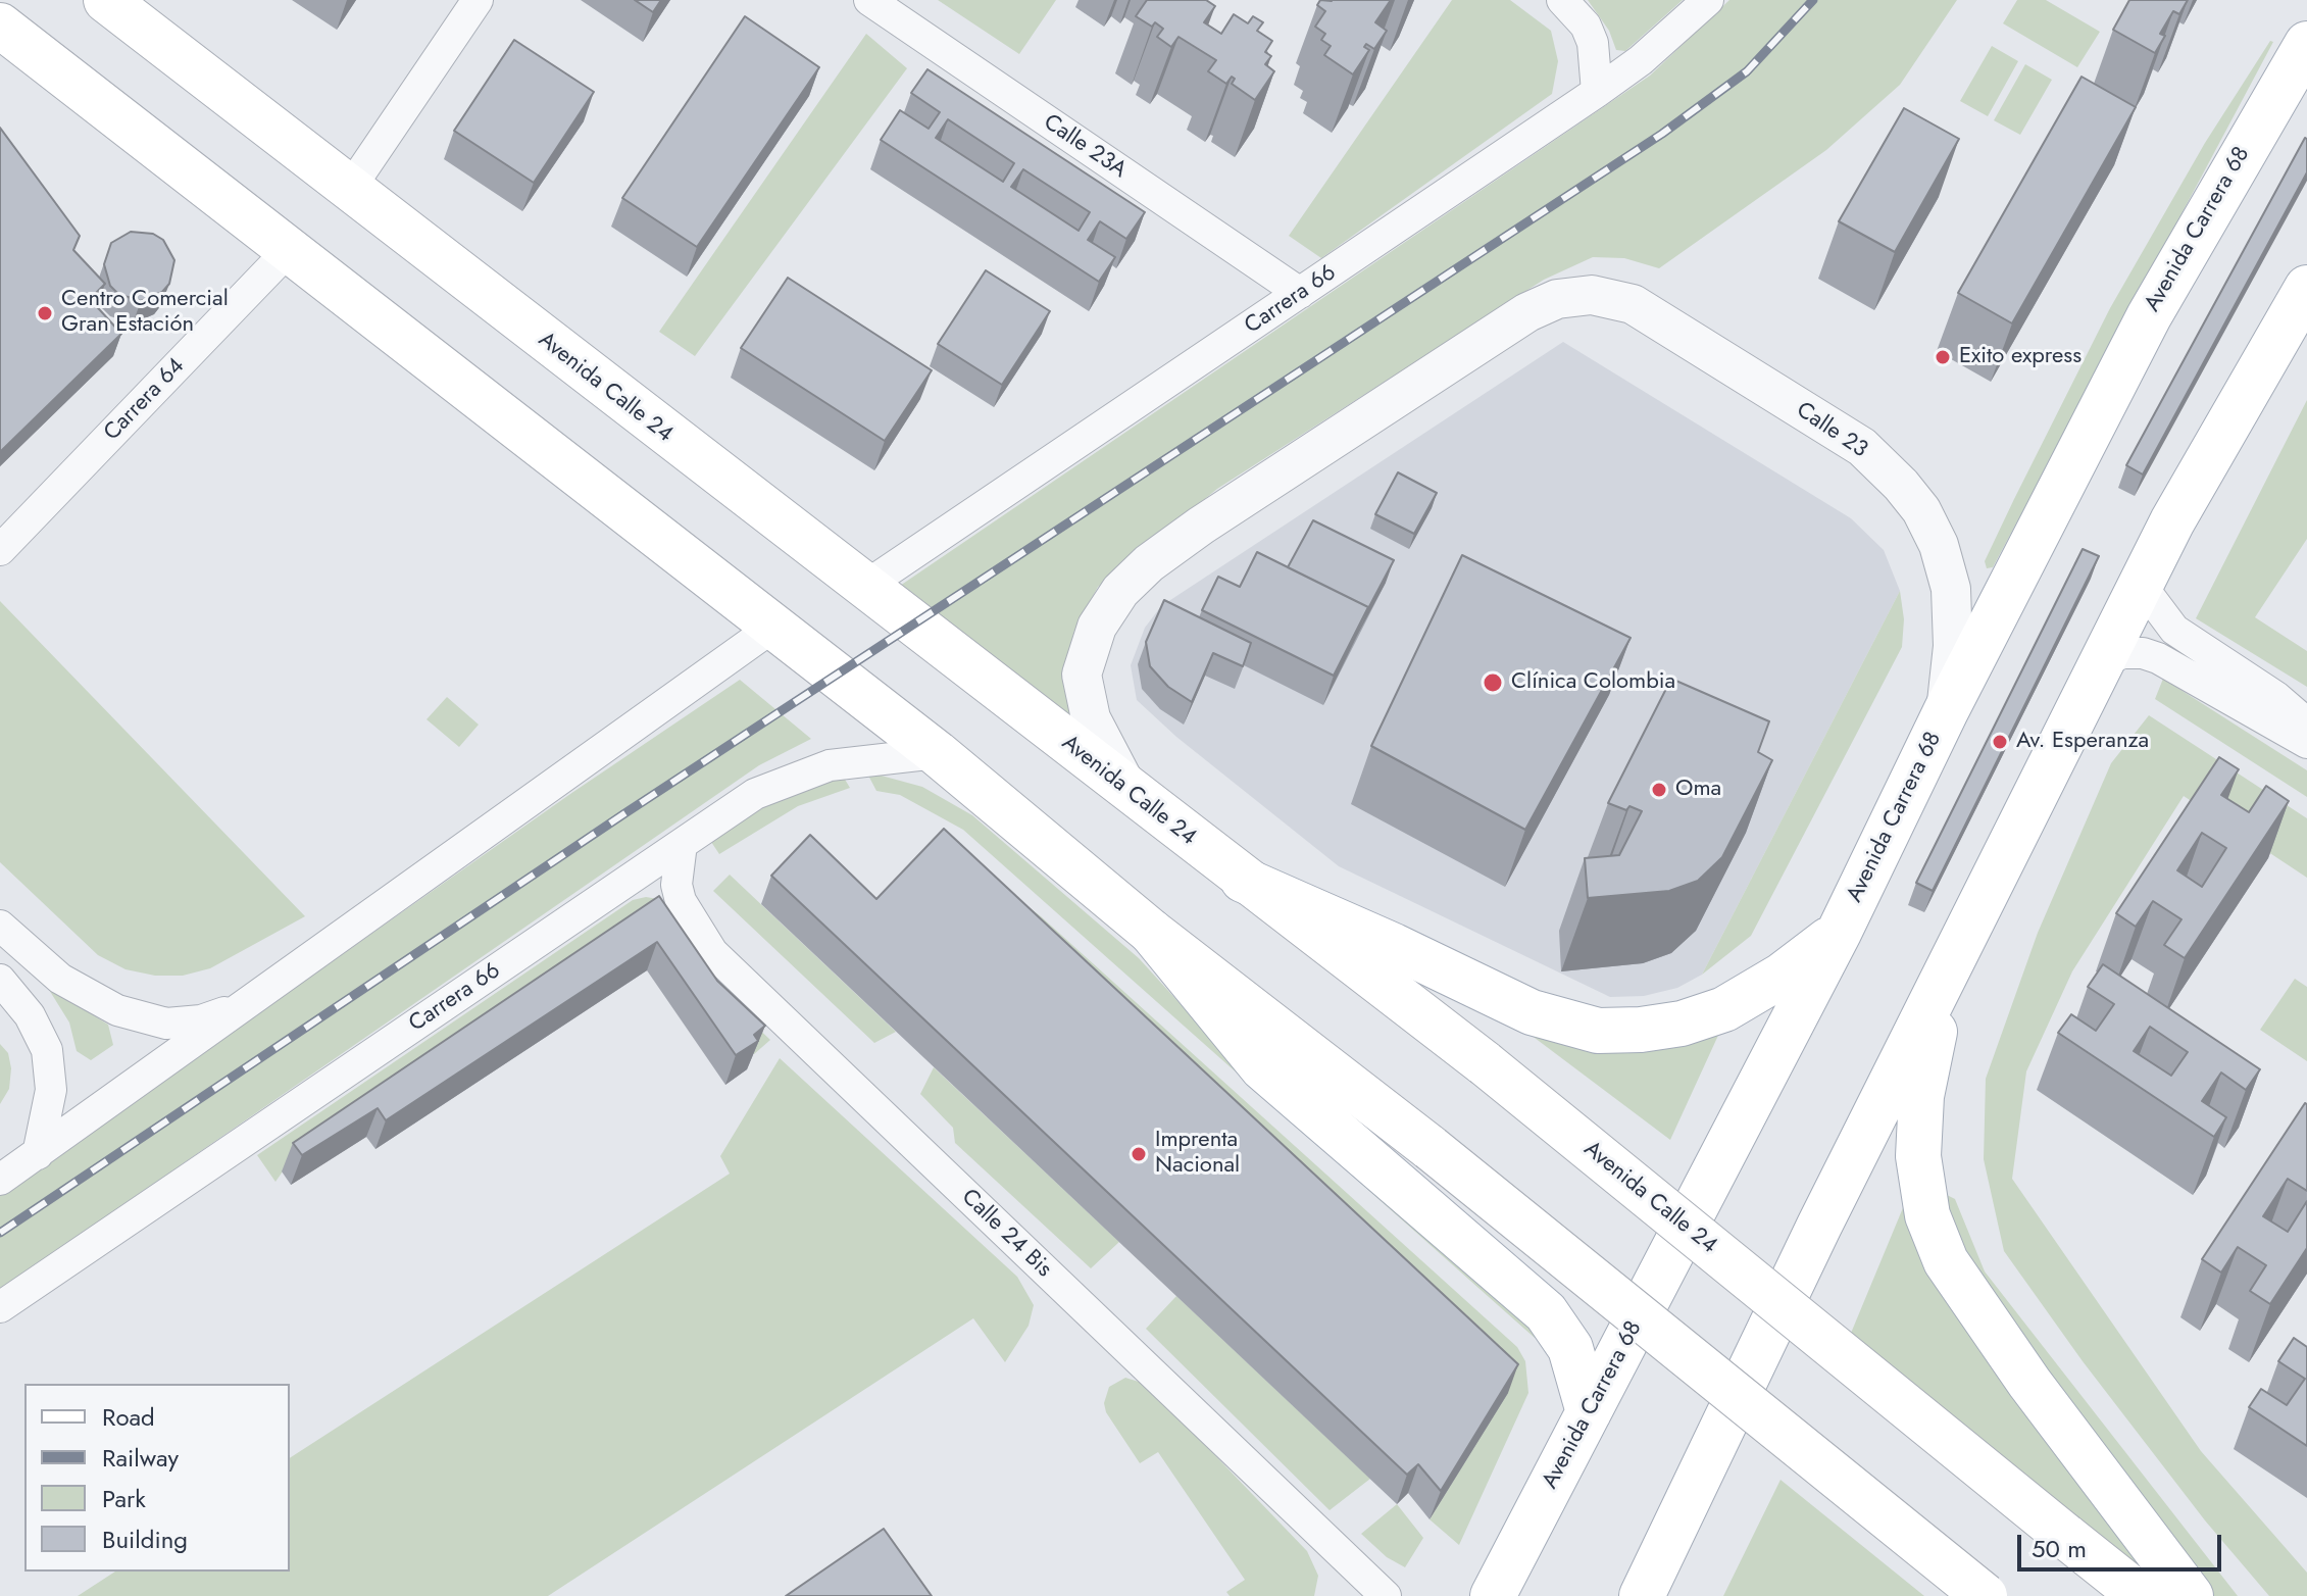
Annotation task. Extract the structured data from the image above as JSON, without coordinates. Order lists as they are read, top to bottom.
{
  "streets": {
    "main road": ["Avenida Carrera 68", "Avenida Calle 24"],
    "street": [
      "Calle 23A",
      "Carrera 66",
      "Carrera 64",
      "Calle 23",
      "Calle 24 Bis"
    ]
  },
  "crossings": [
    ["Calle 23A", "Carrera 66"],
    ["Avenida Carrera 68", "Calle 23"],
    ["Carrera 66", "Avenida Calle 24"],
    ["Carrera 66", "Calle 24 Bis"],
    ["Avenida Calle 24", "Calle 23"]
  ],
  "places": [
    "Centro Comercial Gran Estación",
    "Exito express",
    "Clínica Colombia",
    "Av. Esperanza",
    "Oma",
    "Imprenta Nacional"
  ],
  "legend": [
    "Road",
    "Railway",
    "Park",
    "Building"
  ],
  "scale_bar": "50 m"
}
